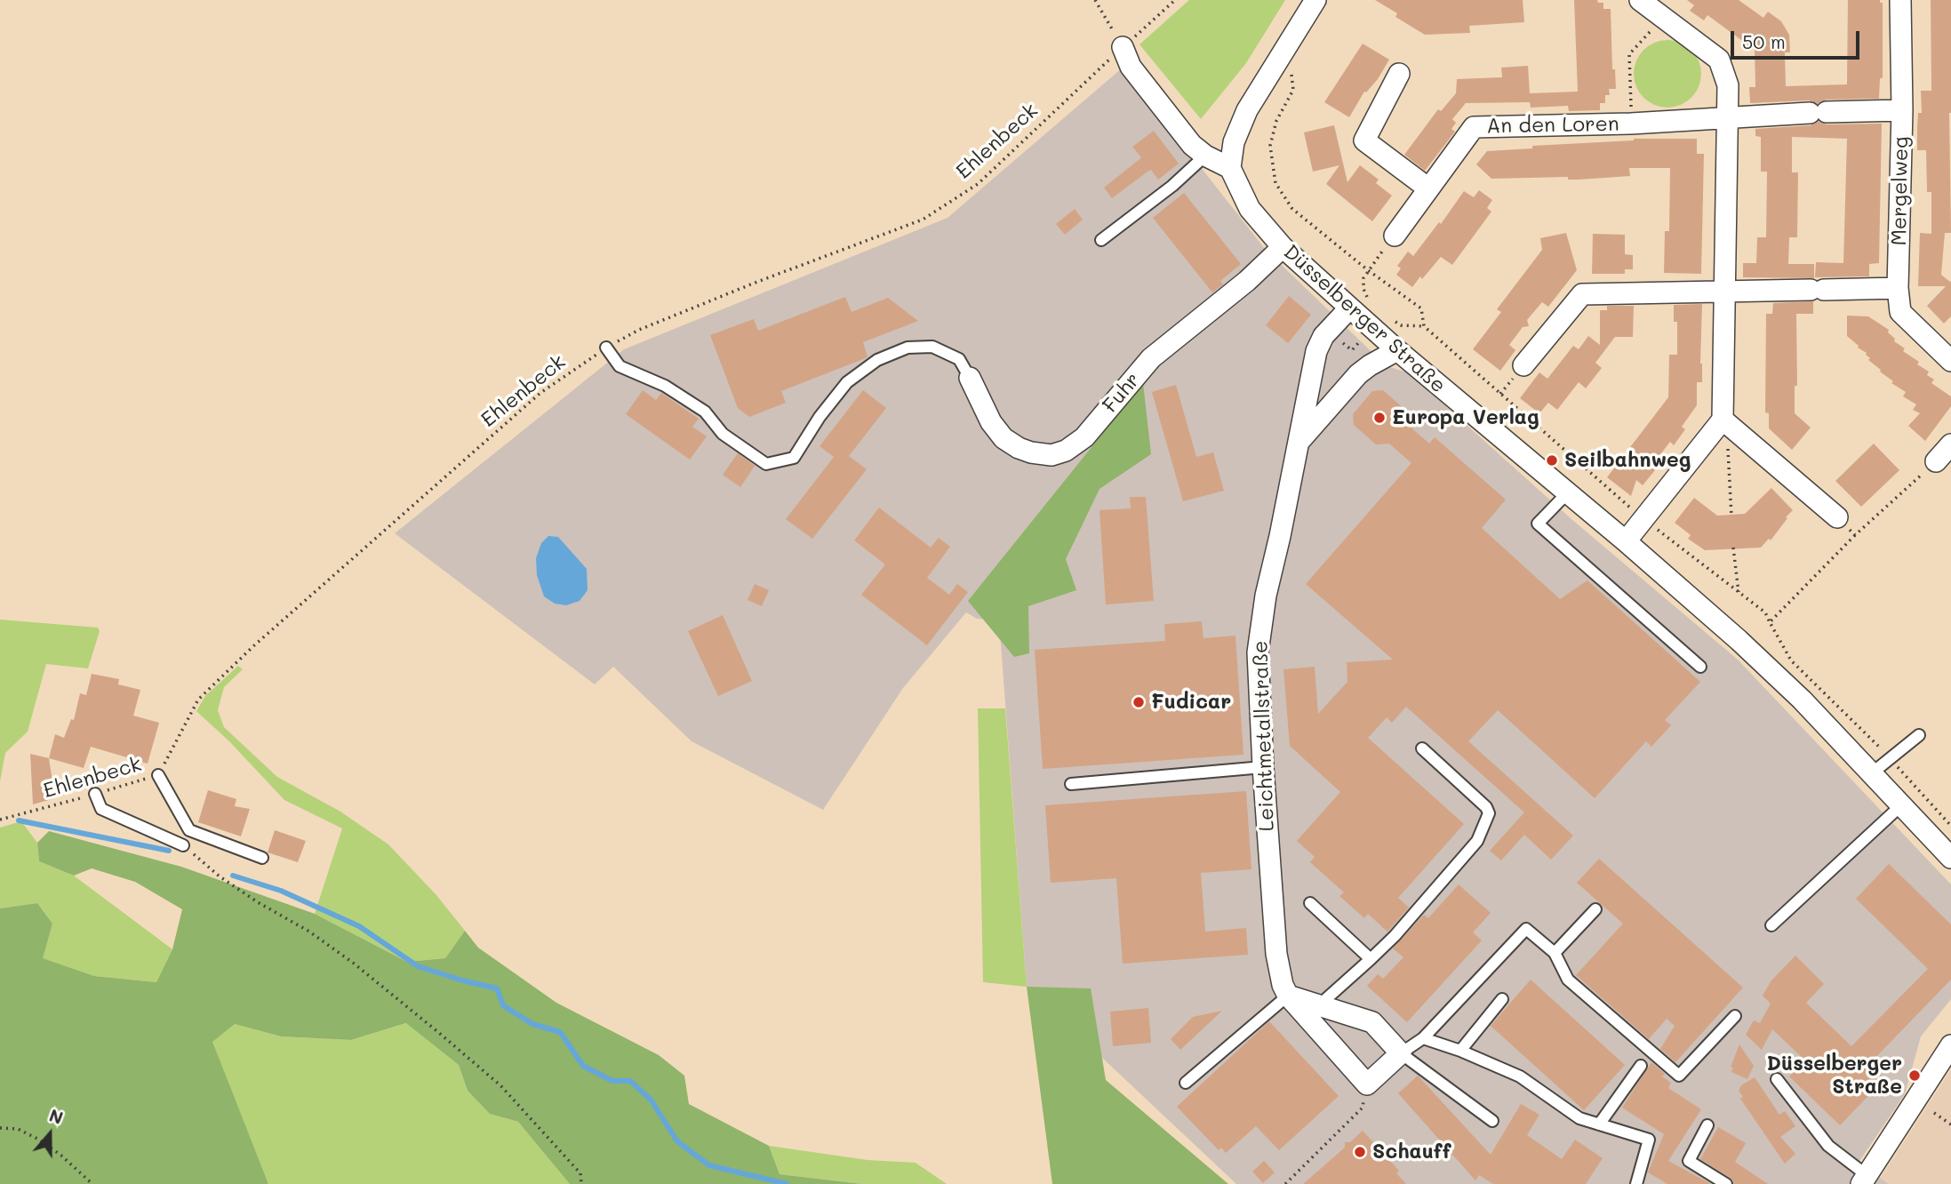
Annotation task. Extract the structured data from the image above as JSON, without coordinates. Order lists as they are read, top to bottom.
{
  "streets": {
    "street": [
      "An den Loren",
      "Mergelweg",
      "Düsselberger Straße",
      "Fuhr",
      "Leichtmetallstraße"
    ],
    "path": ["Ehlenbeck"]
  },
  "crossings": [
    ["An den Loren", "Mergelweg"],
    ["Düsselberger Straße", "Fuhr"],
    ["Düsselberger Straße", "Leichtmetallstraße"]
  ],
  "places": [
    "Europa Verlag",
    "Seilbahnweg",
    "Fudicar",
    "Düsselberger Straße",
    "Schauff"
  ],
  "scale_bar": "50 m",
  "north": "top"
}
